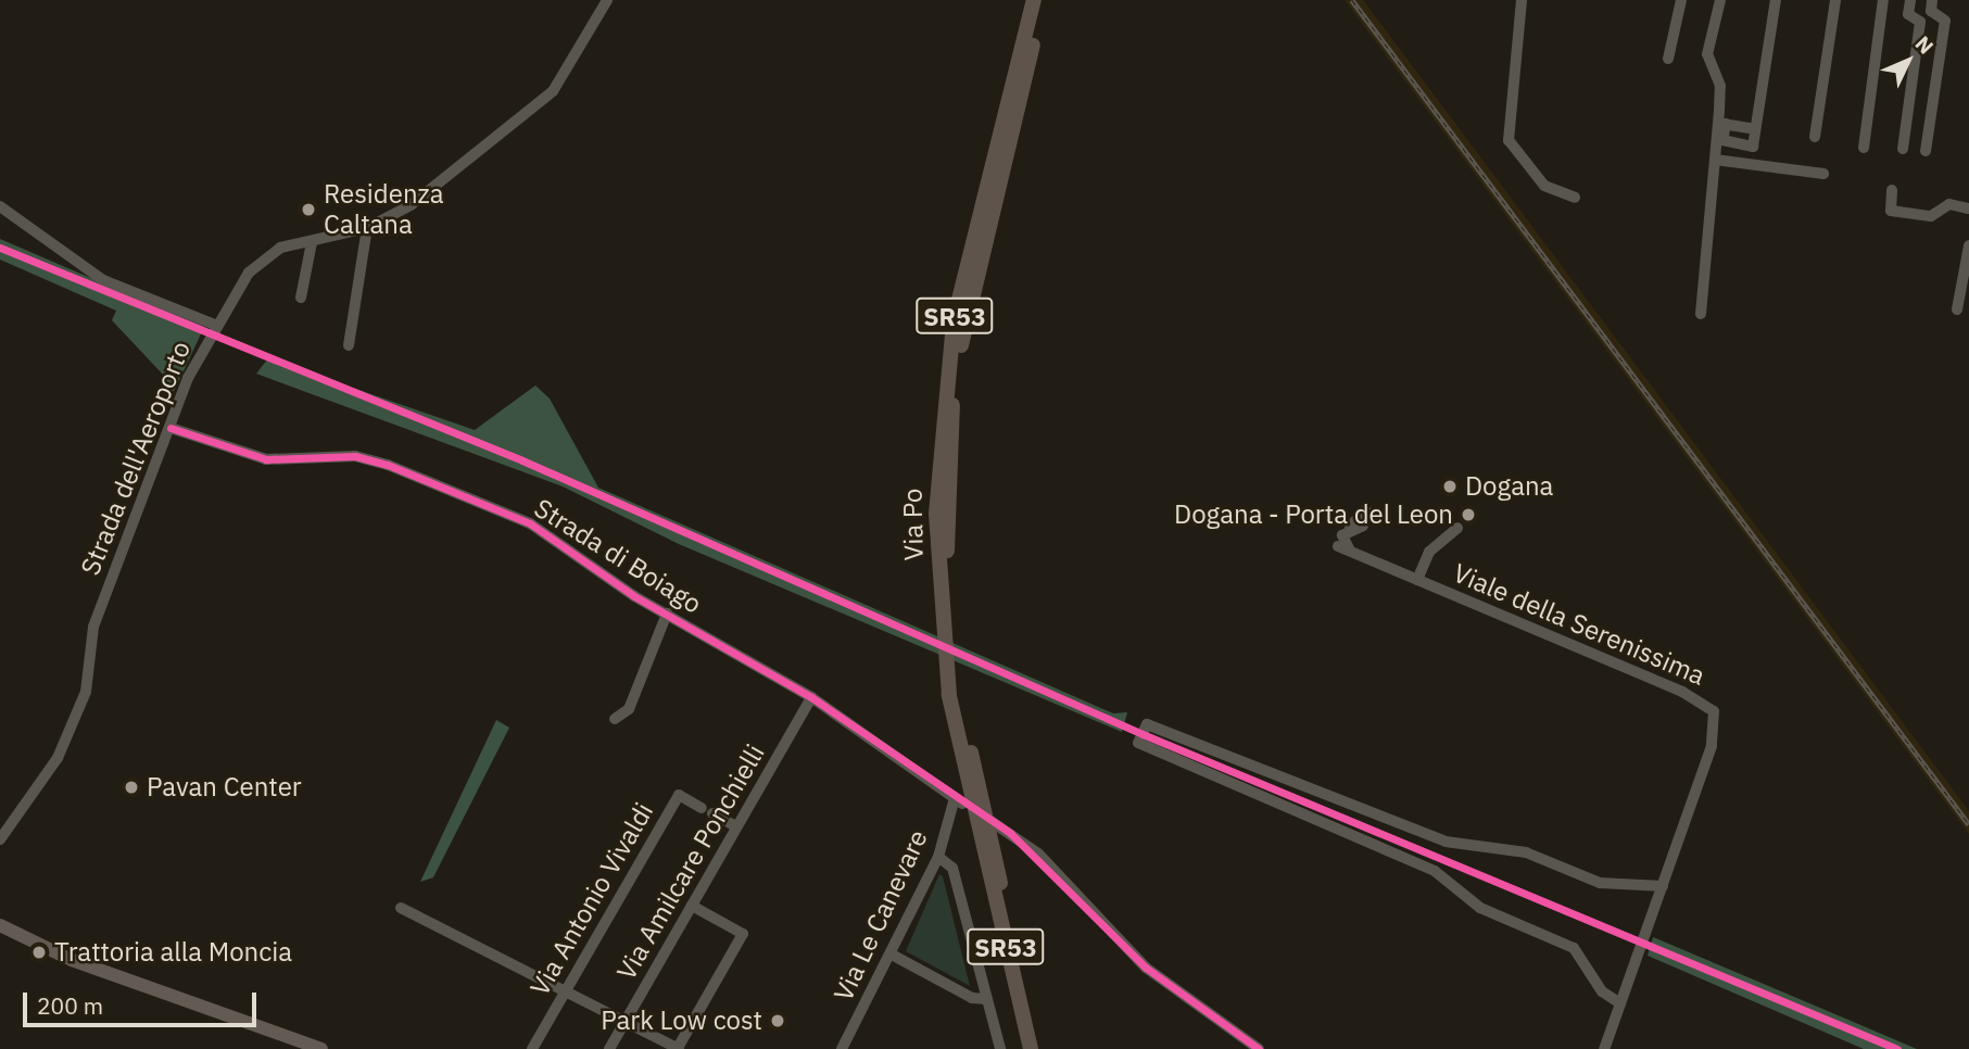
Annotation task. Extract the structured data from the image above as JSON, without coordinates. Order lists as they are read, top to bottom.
{
  "streets": {
    "highway": ["SR53", "Via Po"],
    "street": [
      "Strada dell'Aeroporto",
      "Strada di Boiago",
      "Viale della Serenissima",
      "Via Amilcare Ponchielli",
      "Via Antonio Vivaldi",
      "Via Le Canevare"
    ]
  },
  "crossings": [
    ["Strada dell'Aeroporto", "Strada di Boiago"],
    ["Strada di Boiago", "Via Amilcare Ponchielli"],
    ["Strada di Boiago", "Via Le Canevare"],
    ["Via Amilcare Ponchielli", "Via Antonio Vivaldi"]
  ],
  "places": [
    "Residenza Caltana",
    "Dogana",
    "Dogana - Porta del Leon",
    "Pavan Center",
    "Trattoria alla Moncia",
    "Park Low cost"
  ],
  "scale_bar": "200 m",
  "north": "top right"
}
